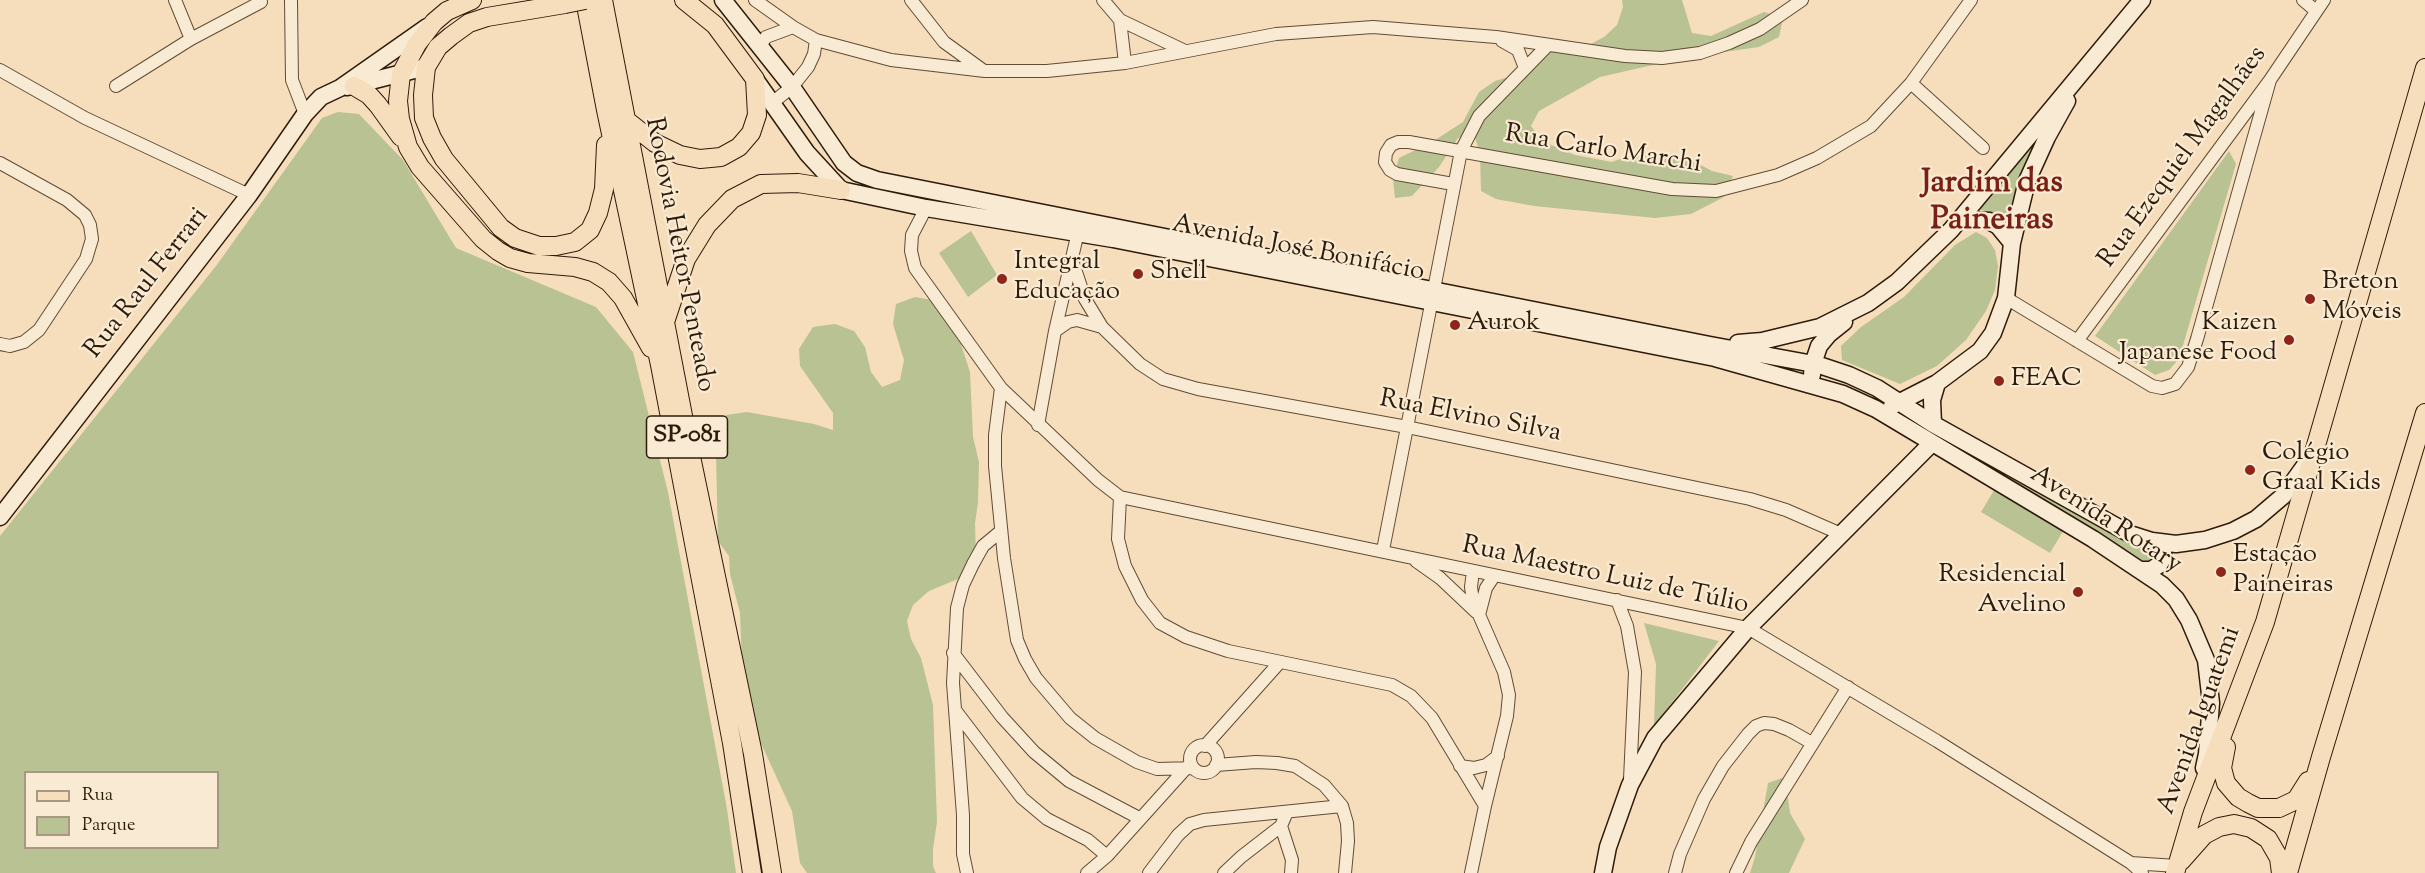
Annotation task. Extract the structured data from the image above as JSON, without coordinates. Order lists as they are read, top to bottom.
{
  "streets": {
    "main road": [
      "Avenida José Bonifácio",
      "Rodovia Heitor Penteado",
      "Rua Raul Ferrari",
      "SP-081",
      "Avenida Rotary",
      "Avenida Iguatemi"
    ],
    "street": [
      "Rua Carlo Marchi",
      "Rua Ezequiel Magalhães",
      "Rua Elvino Silva",
      "Rua Maestro Luiz de Túlio"
    ]
  },
  "crossings": [
    ["Avenida José Bonifácio", "Avenida Rotary"],
    ["Avenida Rotary", "Avenida Iguatemi"]
  ],
  "districts": ["Jardim das Paineiras"],
  "places": [
    "Shell",
    "Integral Educação",
    "Breton Móveis",
    "Aurok",
    "Kaizen Japanese Food",
    "FEAC",
    "Colégio Graal Kids",
    "Estação Paineiras",
    "Residencial Avelino"
  ],
  "legend": ["Rua", "Parque"]
}
